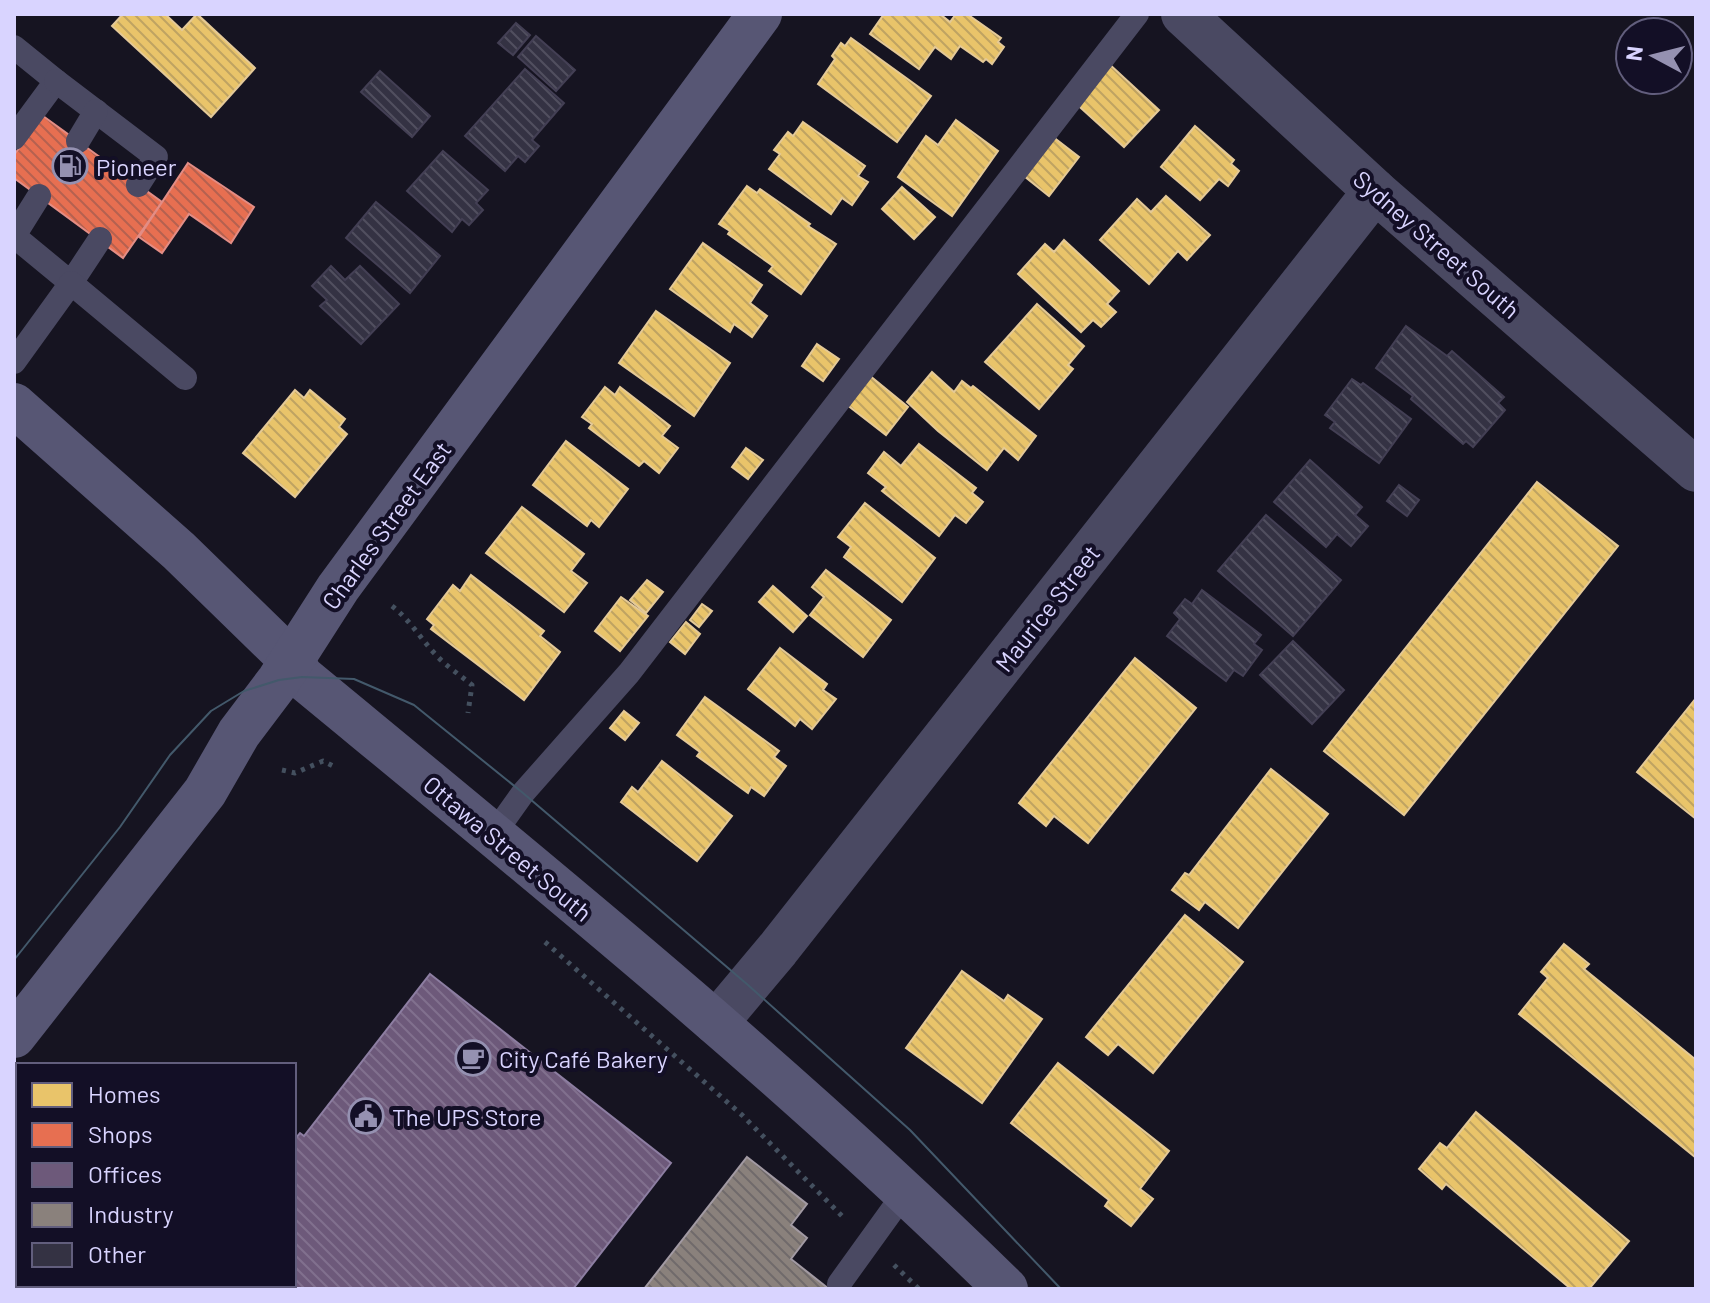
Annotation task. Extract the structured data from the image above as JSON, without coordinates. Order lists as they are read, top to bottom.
{
  "streets": {
    "main road": ["Charles Street East", "Ottawa Street South"],
    "street": ["Sydney Street South", "Maurice Street"]
  },
  "crossings": [
    ["Sydney Street South", "Maurice Street"],
    ["Charles Street East", "Ottawa Street South"],
    ["Maurice Street", "Ottawa Street South"]
  ],
  "places": {
    "fuel station": ["Pioneer"],
    "cafe": ["City Café Bakery"],
    "public building": ["The UPS Store"]
  },
  "legend": [
    "Homes",
    "Shops",
    "Offices",
    "Industry",
    "Other"
  ],
  "north": "left"
}
